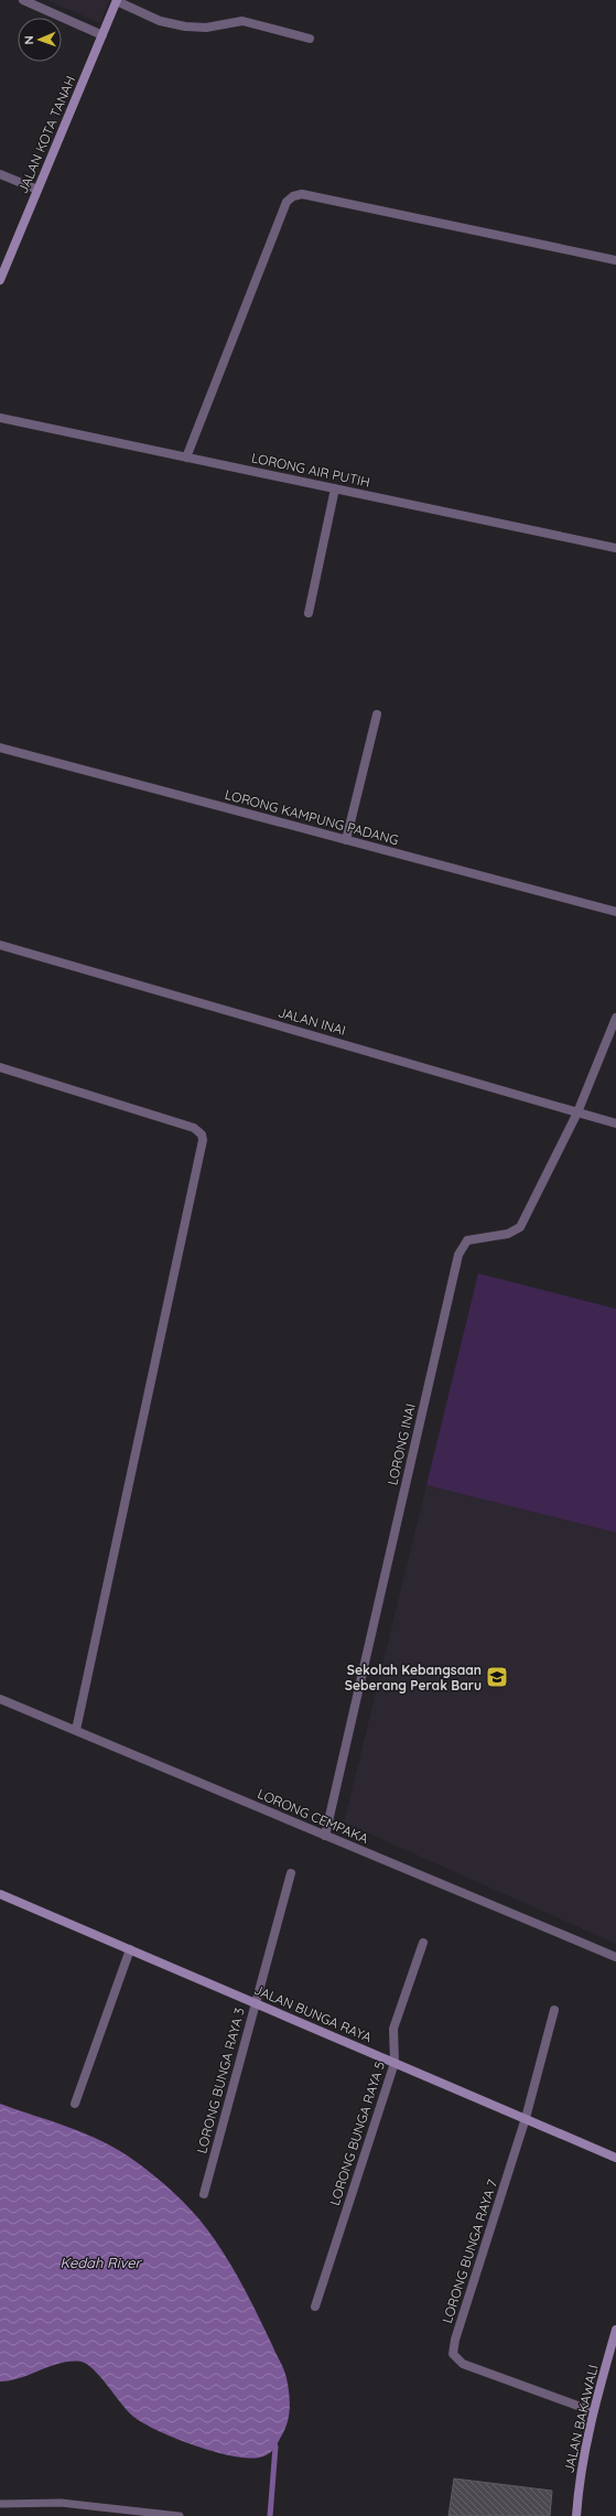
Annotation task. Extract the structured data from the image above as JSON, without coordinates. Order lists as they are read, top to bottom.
{
  "streets": {
    "street": [
      "JALAN KOTA TANAH",
      "LORONG AIR PUTIH",
      "LORONG KAMPUNG PADANG",
      "JALAN INAI",
      "LORONG INAI",
      "LORONG CEMPAKA",
      "JALAN BUNGA RAYA",
      "LORONG BUNGA RAYA 3",
      "LORONG BUNGA RAYA 5",
      "LORONG BUNGA RAYA 7",
      "JALAN BAKAWALI"
    ]
  },
  "crossings": [
    ["JALAN INAI", "LORONG INAI"],
    ["LORONG INAI", "LORONG CEMPAKA"],
    ["JALAN BUNGA RAYA", "LORONG BUNGA RAYA 3"],
    ["JALAN BUNGA RAYA", "LORONG BUNGA RAYA 5"],
    ["JALAN BUNGA RAYA", "LORONG BUNGA RAYA 7"],
    ["LORONG BUNGA RAYA 7", "JALAN BAKAWALI"]
  ],
  "water": ["Kedah River"],
  "places": {
    "school or university": ["Sekolah Kebangsaan Seberang Perak Baru"]
  },
  "north": "left"
}
